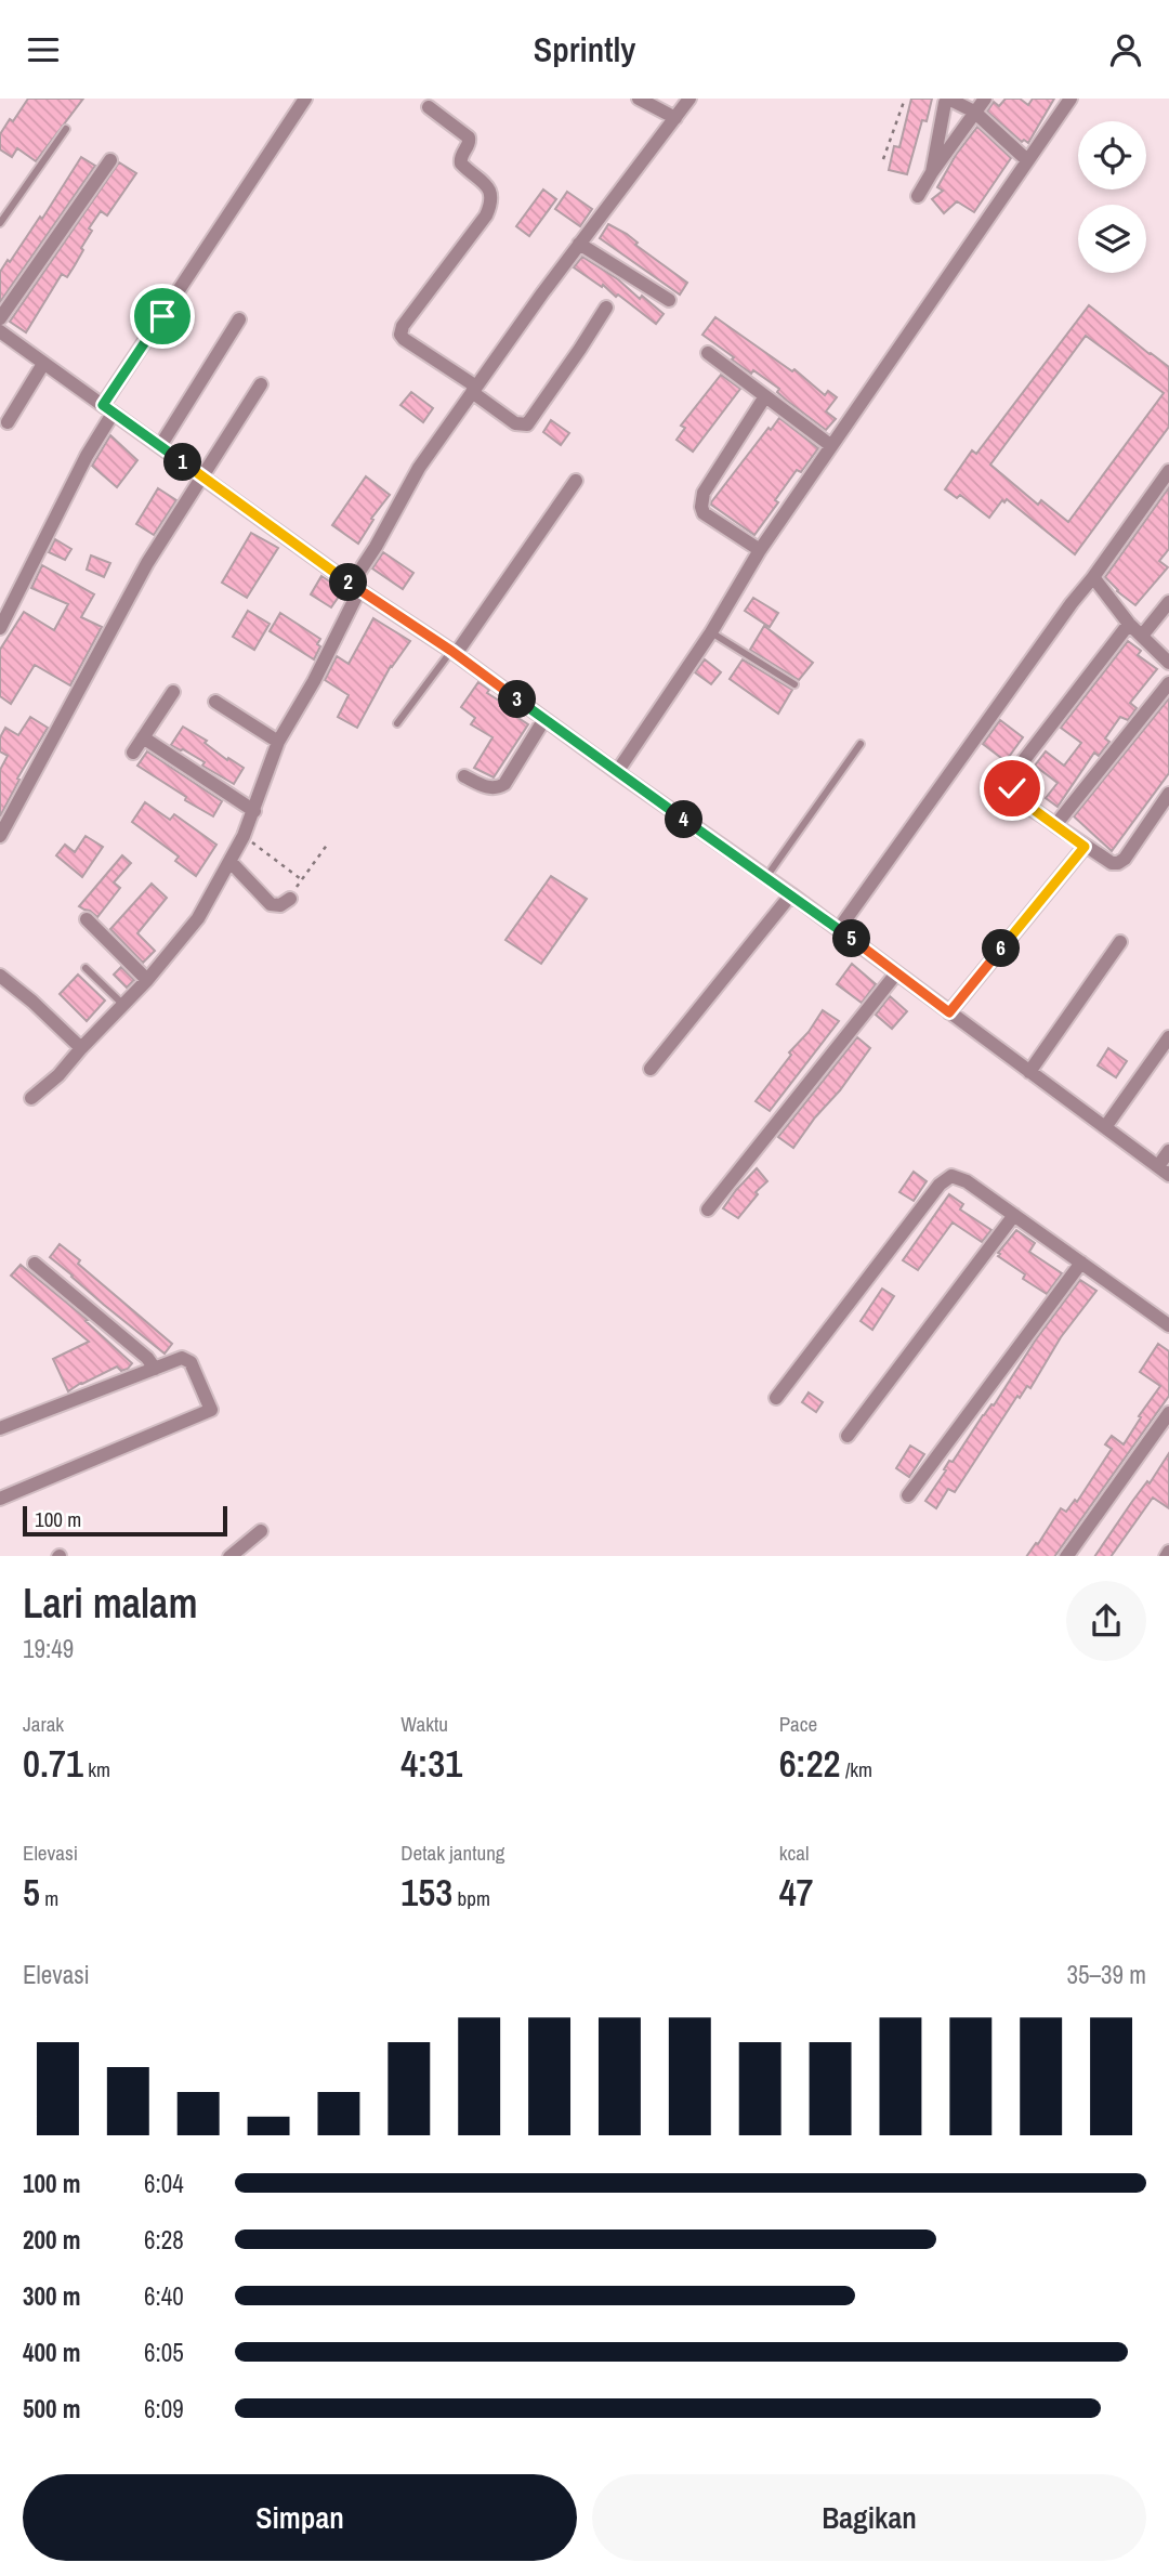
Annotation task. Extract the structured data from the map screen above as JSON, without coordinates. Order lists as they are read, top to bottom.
{
  "scale_bar": "100 m",
  "page": {
    "header": "Sprintly",
    "pins": [
      "1",
      "2",
      "3",
      "4",
      "5",
      "6"
    ],
    "scale": "100 m",
    "heading": ["Lari malam", "19:49"],
    "stats": [
      ["Jarak", "0.71 km"],
      ["Waktu", "4:31"],
      ["Pace", "6:22 /km"],
      ["Elevasi", "5 m"],
      ["Detak jantung", "153 bpm"],
      ["kcal", "47"]
    ],
    "chart": ["Elevasi", "35–39 m"],
    "list": [
      {
        "name": "100 m",
        "note": "6:04"
      },
      {
        "name": "200 m",
        "note": "6:28"
      },
      {
        "name": "300 m",
        "note": "6:40"
      },
      {
        "name": "400 m",
        "note": "6:05"
      },
      {
        "name": "500 m",
        "note": "6:09"
      }
    ],
    "buttons": ["Simpan", "Bagikan"]
  }
}
